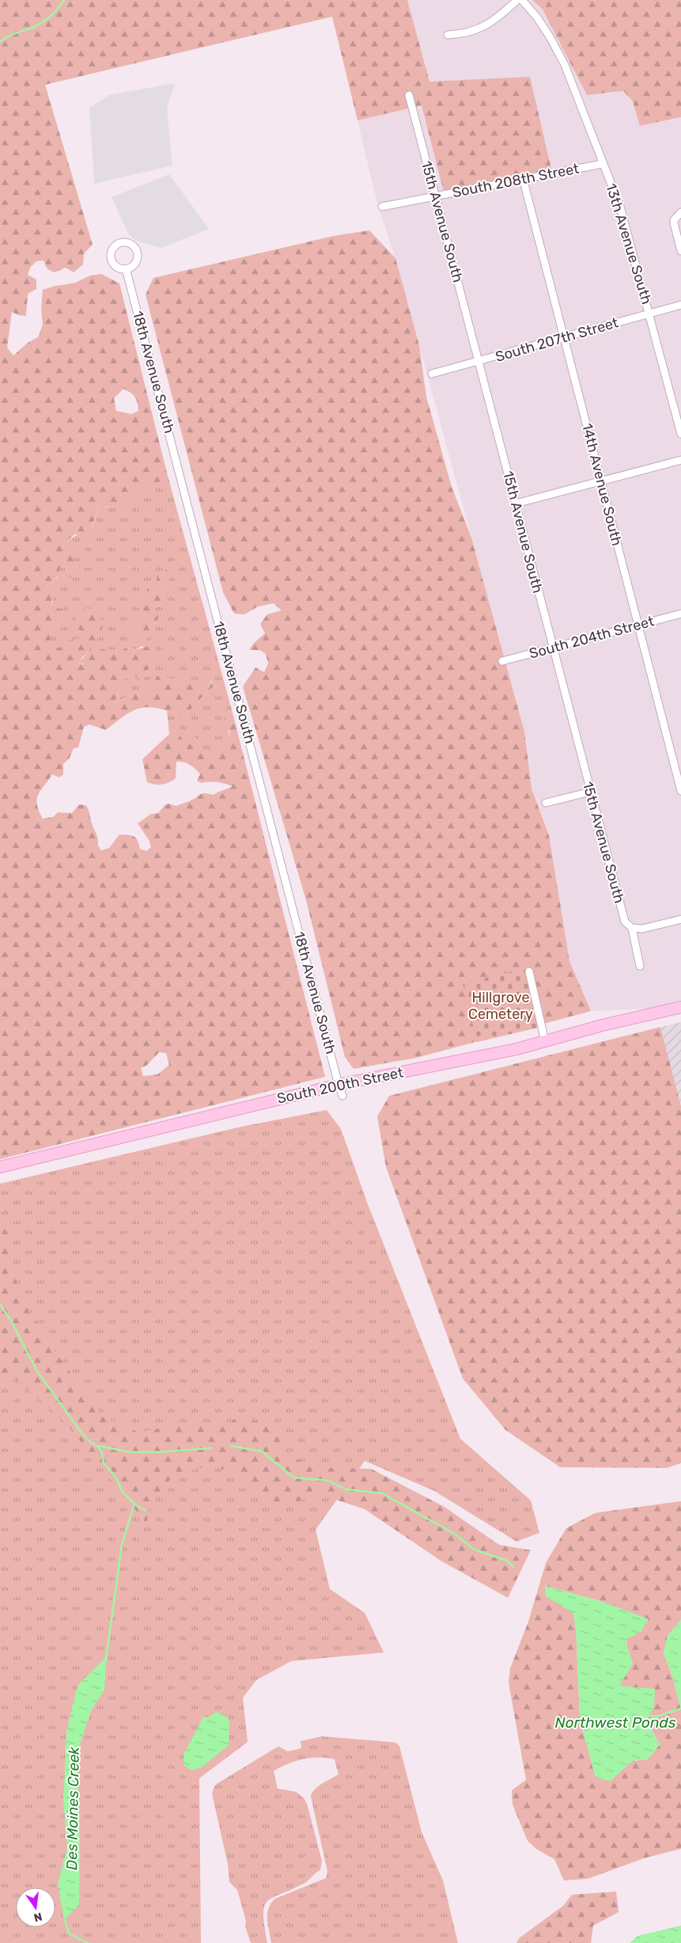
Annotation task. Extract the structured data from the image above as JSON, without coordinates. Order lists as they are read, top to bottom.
{
  "streets": {
    "main road": ["South 200th Street"],
    "street": [
      "South 208th Street",
      "15th Avenue South",
      "13th Avenue South",
      "South 207th Street",
      "18th Avenue South",
      "14th Avenue South",
      "South 204th Street"
    ]
  },
  "crossings": [
    ["South 208th Street", "15th Avenue South"],
    ["South 208th Street", "13th Avenue South"],
    ["South 208th Street", "14th Avenue South"],
    ["15th Avenue South", "South 207th Street"],
    ["15th Avenue South", "South 204th Street"],
    ["13th Avenue South", "South 207th Street"],
    ["South 207th Street", "14th Avenue South"],
    ["18th Avenue South", "South 200th Street"],
    ["14th Avenue South", "South 204th Street"]
  ],
  "water": ["Northwest Ponds", "Des Moines Creek"],
  "parks": ["Hillgrove Cemetery"],
  "north": "bottom"
}
